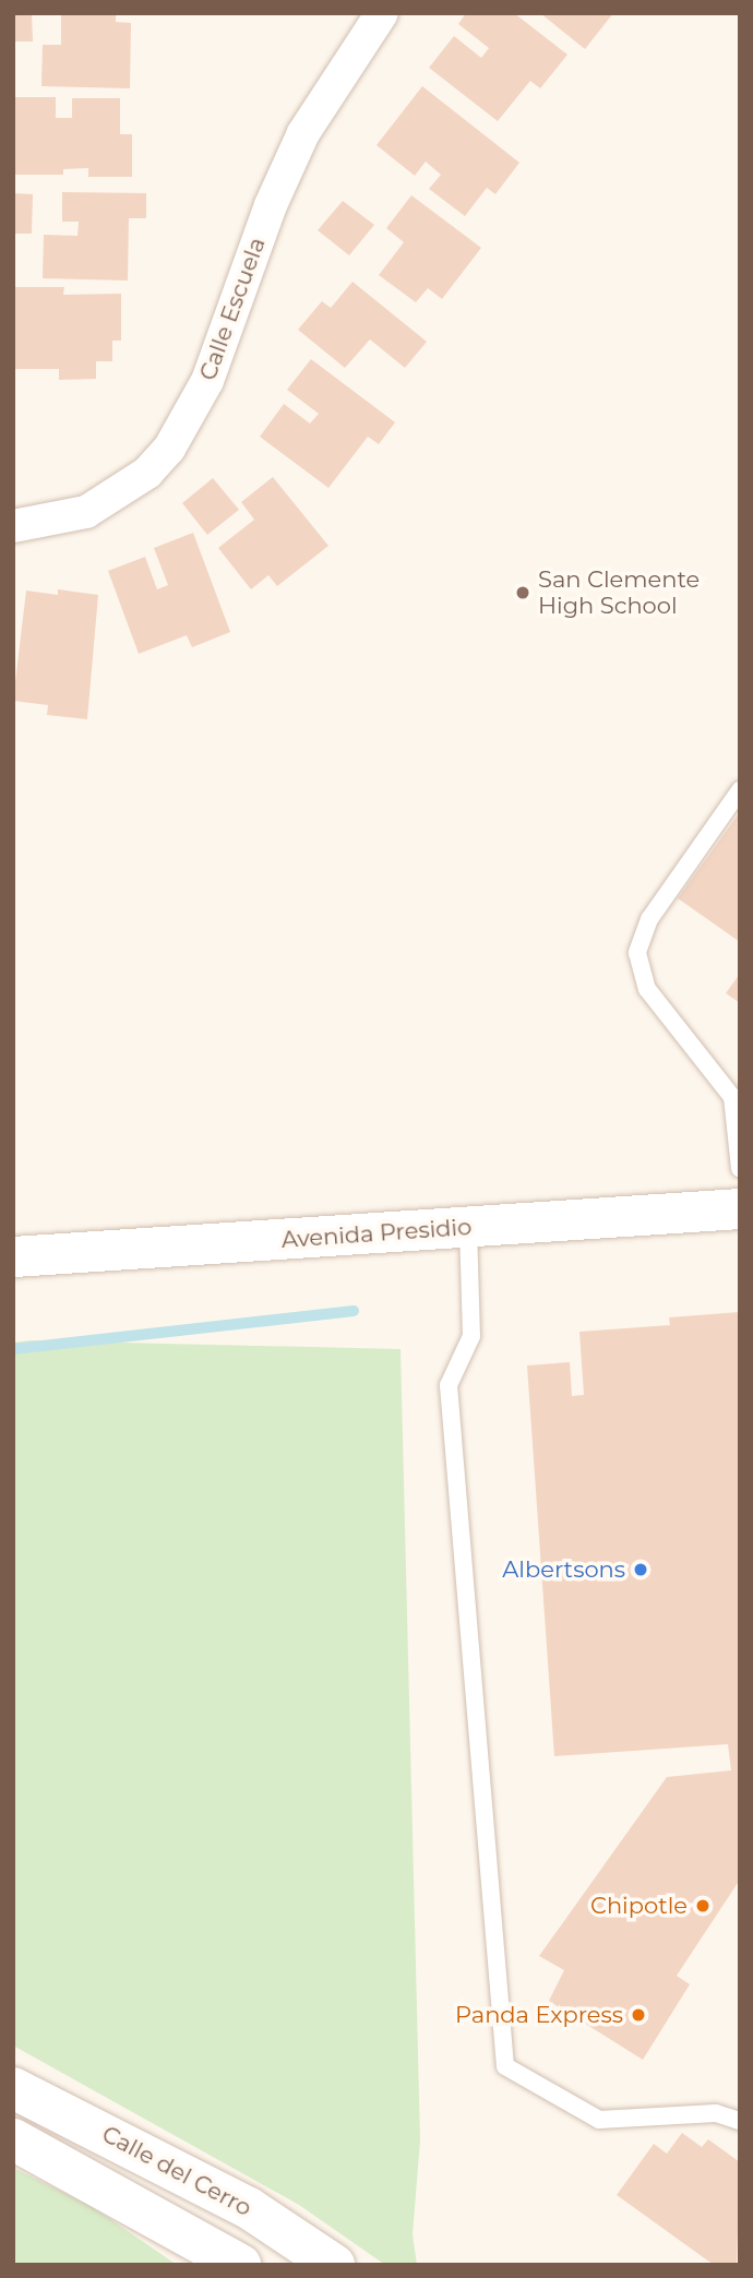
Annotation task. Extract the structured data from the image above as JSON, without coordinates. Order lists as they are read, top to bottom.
{
  "streets": {
    "main road": ["Calle del Cerro"],
    "street": ["Calle Escuela", "Avenida Presidio"]
  },
  "places": [
    "San Clemente High School",
    "Albertsons",
    "Chipotle",
    "Panda Express"
  ]
}
